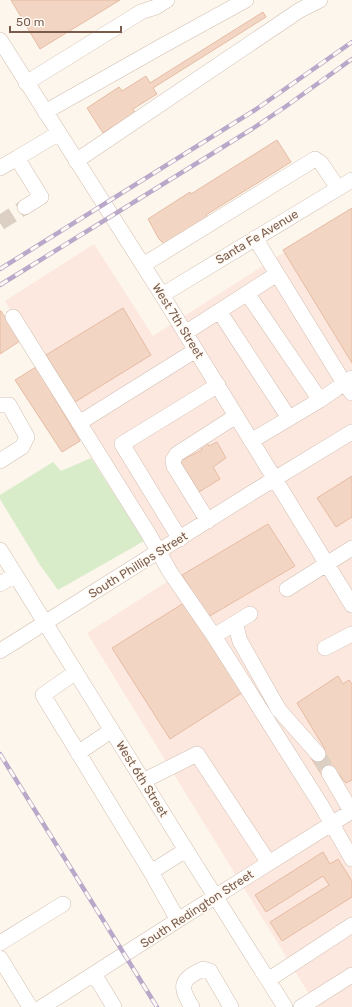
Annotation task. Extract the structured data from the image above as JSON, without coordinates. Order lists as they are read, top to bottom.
{
  "streets": {
    "street": [
      "Santa Fe Avenue",
      "West 7th Street",
      "South Phillips Street",
      "West 6th Street",
      "South Redington Street"
    ]
  },
  "crossings": [
    ["Santa Fe Avenue", "West 7th Street"],
    ["West 7th Street", "South Phillips Street"],
    ["South Phillips Street", "West 6th Street"],
    ["West 6th Street", "South Redington Street"]
  ],
  "scale_bar": "50 m"
}
